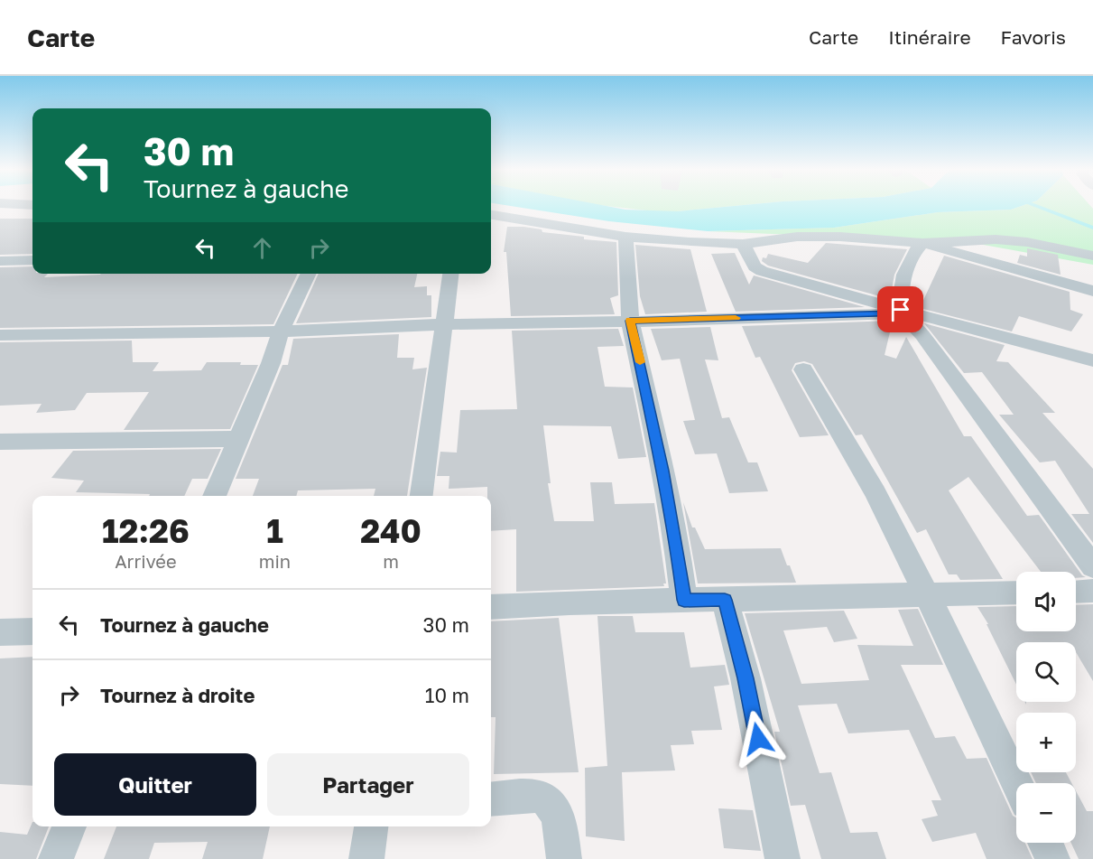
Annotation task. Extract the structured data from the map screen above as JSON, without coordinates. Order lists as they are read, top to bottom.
{
  "page": {
    "header": "Carte",
    "nav": ["Carte", "Itinéraire", "Favoris"],
    "turn": ["30 m", "Tournez à gauche"],
    "eta": [
      "12:26",
      "Arrivée",
      "1",
      "min",
      "240",
      "m"
    ],
    "map_buttons": ["+", "−"],
    "list": [
      {
        "name": "Tournez à gauche",
        "value": "30 m"
      },
      {
        "name": "Tournez à droite",
        "value": "10 m"
      }
    ],
    "buttons": ["Quitter", "Partager"]
  }
}
